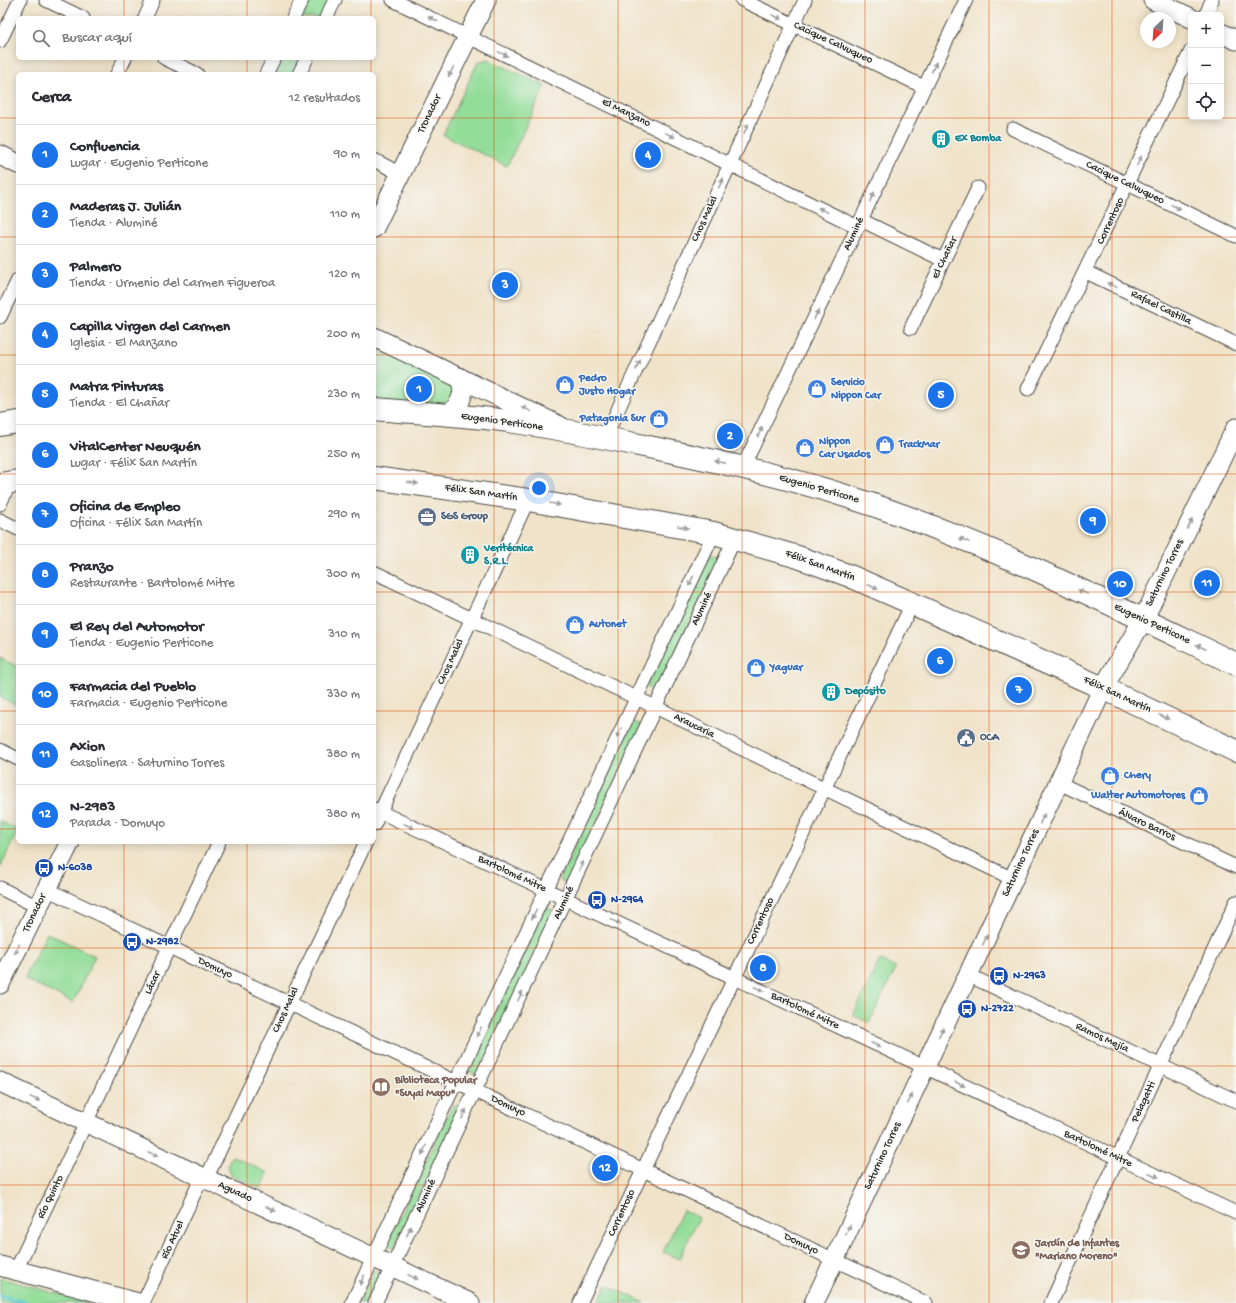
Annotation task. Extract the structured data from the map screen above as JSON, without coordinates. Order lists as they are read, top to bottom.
{
  "streets": {
    "highway": ["Eugenio Perticone", "Félix San Martín"],
    "street": [
      "Cacique Calvuqueo",
      "El Manzano",
      "Tronador",
      "Chos Malal",
      "Correntoso",
      "Aluminé",
      "El Chañar",
      "Rafael Castilla",
      "Saturnino Torres",
      "Araucaria",
      "Álvaro Barros",
      "Bartolomé Mitre",
      "Domuyo",
      "Lácar",
      "Ramos Mejía",
      "Pelagatti",
      "Aguado",
      "Río Quinto",
      "Río Atuel"
    ]
  },
  "crossings": [
    ["Cacique Calvuqueo", "Chos Malal"],
    ["Cacique Calvuqueo", "Correntoso"],
    ["Cacique Calvuqueo", "Aluminé"],
    ["El Manzano", "Tronador"],
    ["El Manzano", "Chos Malal"],
    ["El Manzano", "Aluminé"],
    ["El Manzano", "El Chañar"],
    ["Tronador", "Domuyo"],
    ["Chos Malal", "Eugenio Perticone"],
    ["Chos Malal", "Félix San Martín"],
    ["Chos Malal", "Araucaria"],
    ["Chos Malal", "Bartolomé Mitre"],
    ["Chos Malal", "Domuyo"],
    ["Chos Malal", "Aguado"],
    ["Chos Malal", "Río Atuel"],
    ["Correntoso", "Rafael Castilla"],
    ["Correntoso", "Félix San Martín"],
    ["Correntoso", "Araucaria"],
    ["Correntoso", "Bartolomé Mitre"],
    ["Correntoso", "Domuyo"],
    ["Aluminé", "Eugenio Perticone"],
    ["Aluminé", "Félix San Martín"],
    ["Aluminé", "Araucaria"],
    ["Aluminé", "Bartolomé Mitre"],
    ["Aluminé", "Domuyo"],
    ["Aluminé", "Aguado"],
    ["Eugenio Perticone", "Saturnino Torres"],
    ["Félix San Martín", "Saturnino Torres"],
    ["Saturnino Torres", "Araucaria"],
    ["Saturnino Torres", "Álvaro Barros"],
    ["Saturnino Torres", "Bartolomé Mitre"],
    ["Saturnino Torres", "Domuyo"],
    ["Saturnino Torres", "Ramos Mejía"],
    ["Bartolomé Mitre", "Pelagatti"],
    ["Domuyo", "Lácar"],
    ["Lácar", "Aguado"],
    ["Lácar", "Río Quinto"],
    ["Ramos Mejía", "Pelagatti"],
    ["Aguado", "Río Quinto"],
    ["Aguado", "Río Atuel"]
  ],
  "one_way": [
    "Cacique Calvuqueo",
    "Tronador",
    "Chos Malal",
    "Rafael Castilla",
    "Eugenio Perticone",
    "Félix San Martín",
    "Saturnino Torres",
    "Bartolomé Mitre",
    "Aguado"
  ],
  "places": {
    "building": ["Ex Bomba", "Veritécnica S.R.L.", "Depósito"],
    "shop": [
      "Pedro Justo Hogar",
      "Servicio Nippon Car",
      "Patagonia Sur",
      "TrackMar",
      "Nippon Car Usados",
      "Autonet",
      "Yaguar",
      "Chery",
      "Walter Automotores"
    ],
    "office": ["SGS Group"],
    "public building": ["OCA"],
    "bus stop": [
      "N-6038",
      "N-2964",
      "N-2982",
      "N-2963",
      "N-2722"
    ],
    "library": ["Biblioteca Popular \"Suyai Mapu\""],
    "school or university": ["Jardín de Infantes \"Mariano Moreno\""]
  },
  "north": "bottom left",
  "page": {
    "map_buttons": ["+", "−"],
    "search": "Buscar aquí",
    "heading": ["Cerca", "12 resultados"],
    "list": [
      {
        "mark": "1",
        "name": "Confluencia",
        "note": "Lugar · Eugenio Perticone",
        "value": "90 m"
      },
      {
        "mark": "2",
        "name": "Maderas J. Julián",
        "note": "Tienda · Aluminé",
        "value": "110 m"
      },
      {
        "mark": "3",
        "name": "Palmero",
        "note": "Tienda · Urmenio del Carmen Figueroa",
        "value": "120 m"
      },
      {
        "mark": "4",
        "name": "Capilla Virgen del Carmen",
        "note": "Iglesia · El Manzano",
        "value": "200 m"
      },
      {
        "mark": "5",
        "name": "Matra Pinturas",
        "note": "Tienda · El Chañar",
        "value": "230 m"
      },
      {
        "mark": "6",
        "name": "VitalCenter Neuquén",
        "note": "Lugar · Félix San Martín",
        "value": "250 m"
      },
      {
        "mark": "7",
        "name": "Oficina de Empleo",
        "note": "Oficina · Félix San Martín",
        "value": "290 m"
      },
      {
        "mark": "8",
        "name": "Pranzo",
        "note": "Restaurante · Bartolomé Mitre",
        "value": "300 m"
      },
      {
        "mark": "9",
        "name": "El Rey del Automotor",
        "note": "Tienda · Eugenio Perticone",
        "value": "310 m"
      },
      {
        "mark": "10",
        "name": "Farmacia del Pueblo",
        "note": "Farmacia · Eugenio Perticone",
        "value": "330 m"
      },
      {
        "mark": "11",
        "name": "Axion",
        "note": "Gasolinera · Saturnino Torres",
        "value": "380 m"
      },
      {
        "mark": "12",
        "name": "N-2983",
        "note": "Parada · Domuyo",
        "value": "380 m"
      }
    ],
    "pins": [
      "4",
      "3",
      "1",
      "5",
      "2",
      "9",
      "11",
      "10",
      "6",
      "7",
      "8",
      "12"
    ]
  }
}
